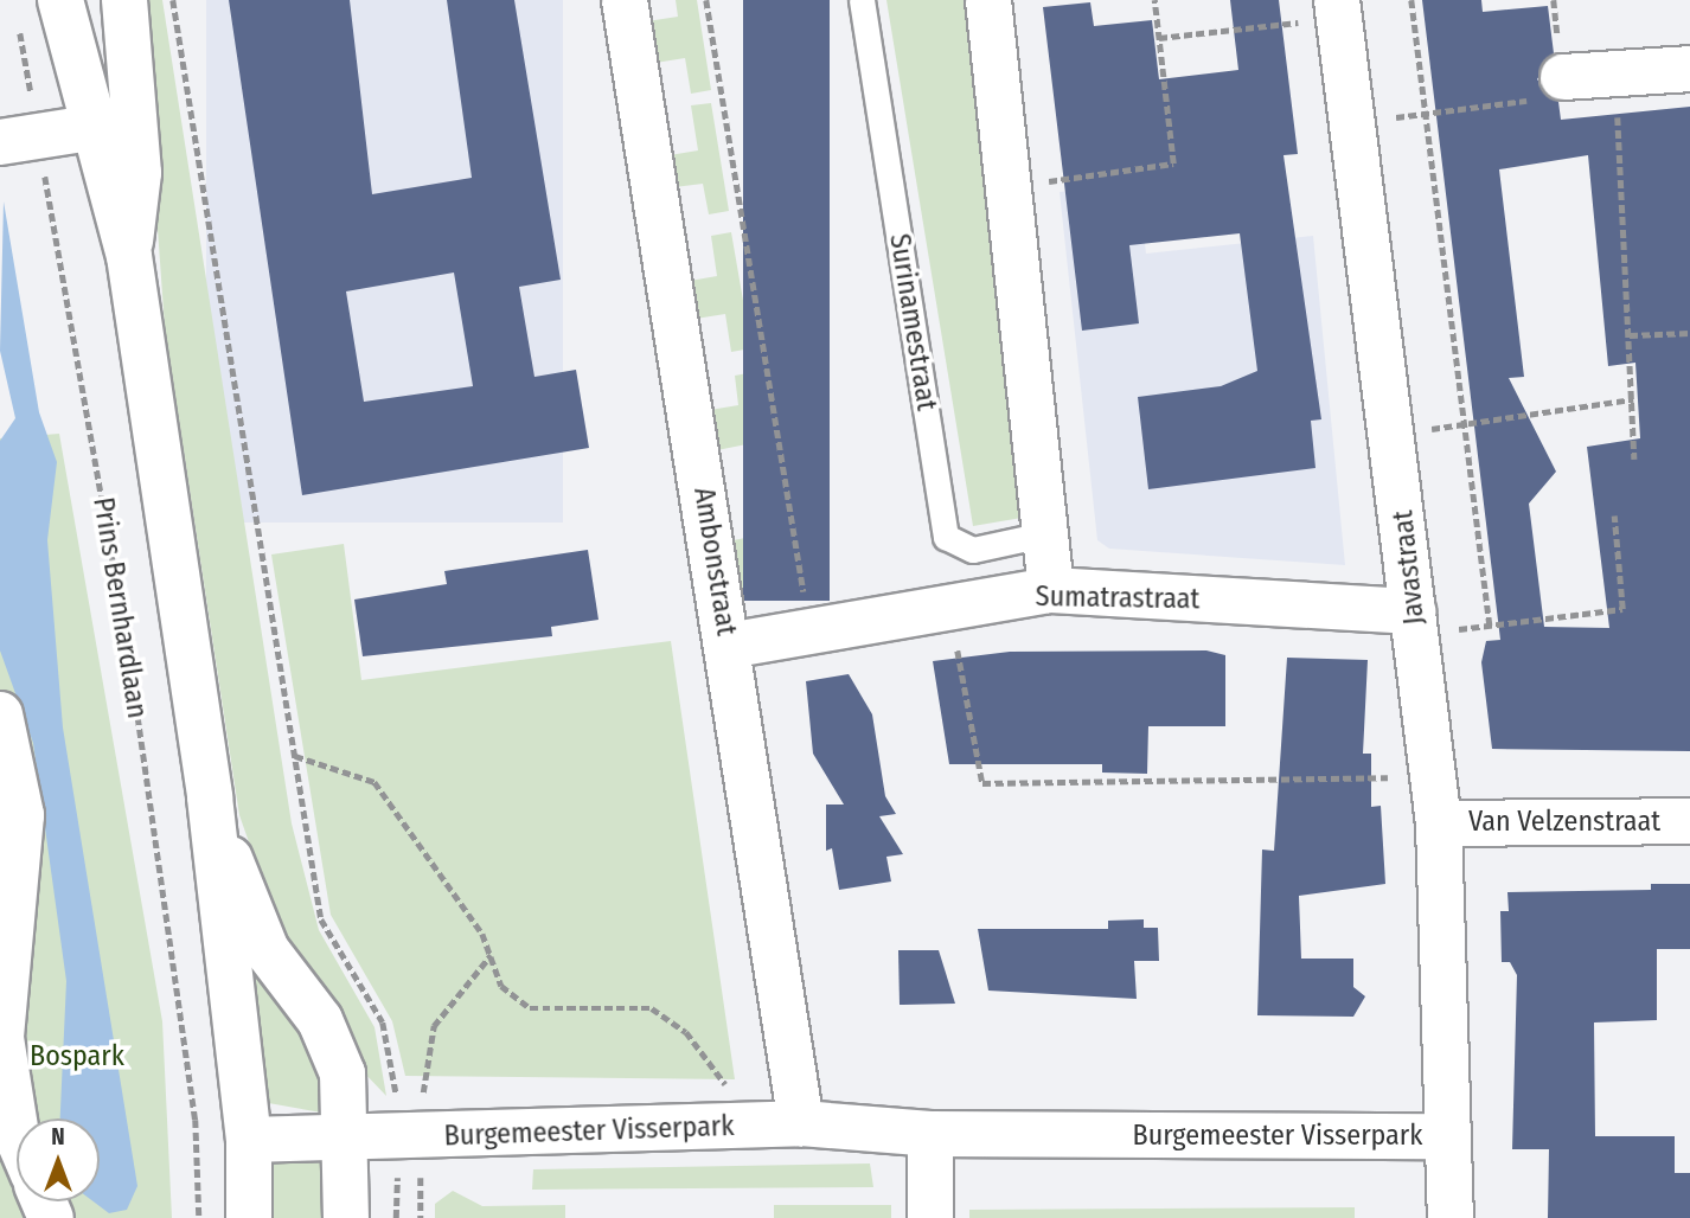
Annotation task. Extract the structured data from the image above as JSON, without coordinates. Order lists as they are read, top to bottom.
{
  "streets": {
    "street": [
      "Ambonstraat",
      "Javastraat",
      "Sumatrastraat",
      "Prins Bernhardlaan",
      "Van Velzenstraat",
      "Burgemeester Visserpark"
    ],
    "lane": ["Surinamestraat"]
  },
  "crossings": [
    ["Ambonstraat", "Sumatrastraat"],
    ["Ambonstraat", "Burgemeester Visserpark"],
    ["Javastraat", "Sumatrastraat"],
    ["Javastraat", "Van Velzenstraat"],
    ["Javastraat", "Burgemeester Visserpark"],
    ["Prins Bernhardlaan", "Burgemeester Visserpark"]
  ],
  "parks": ["Bospark"],
  "north": "top"
}
